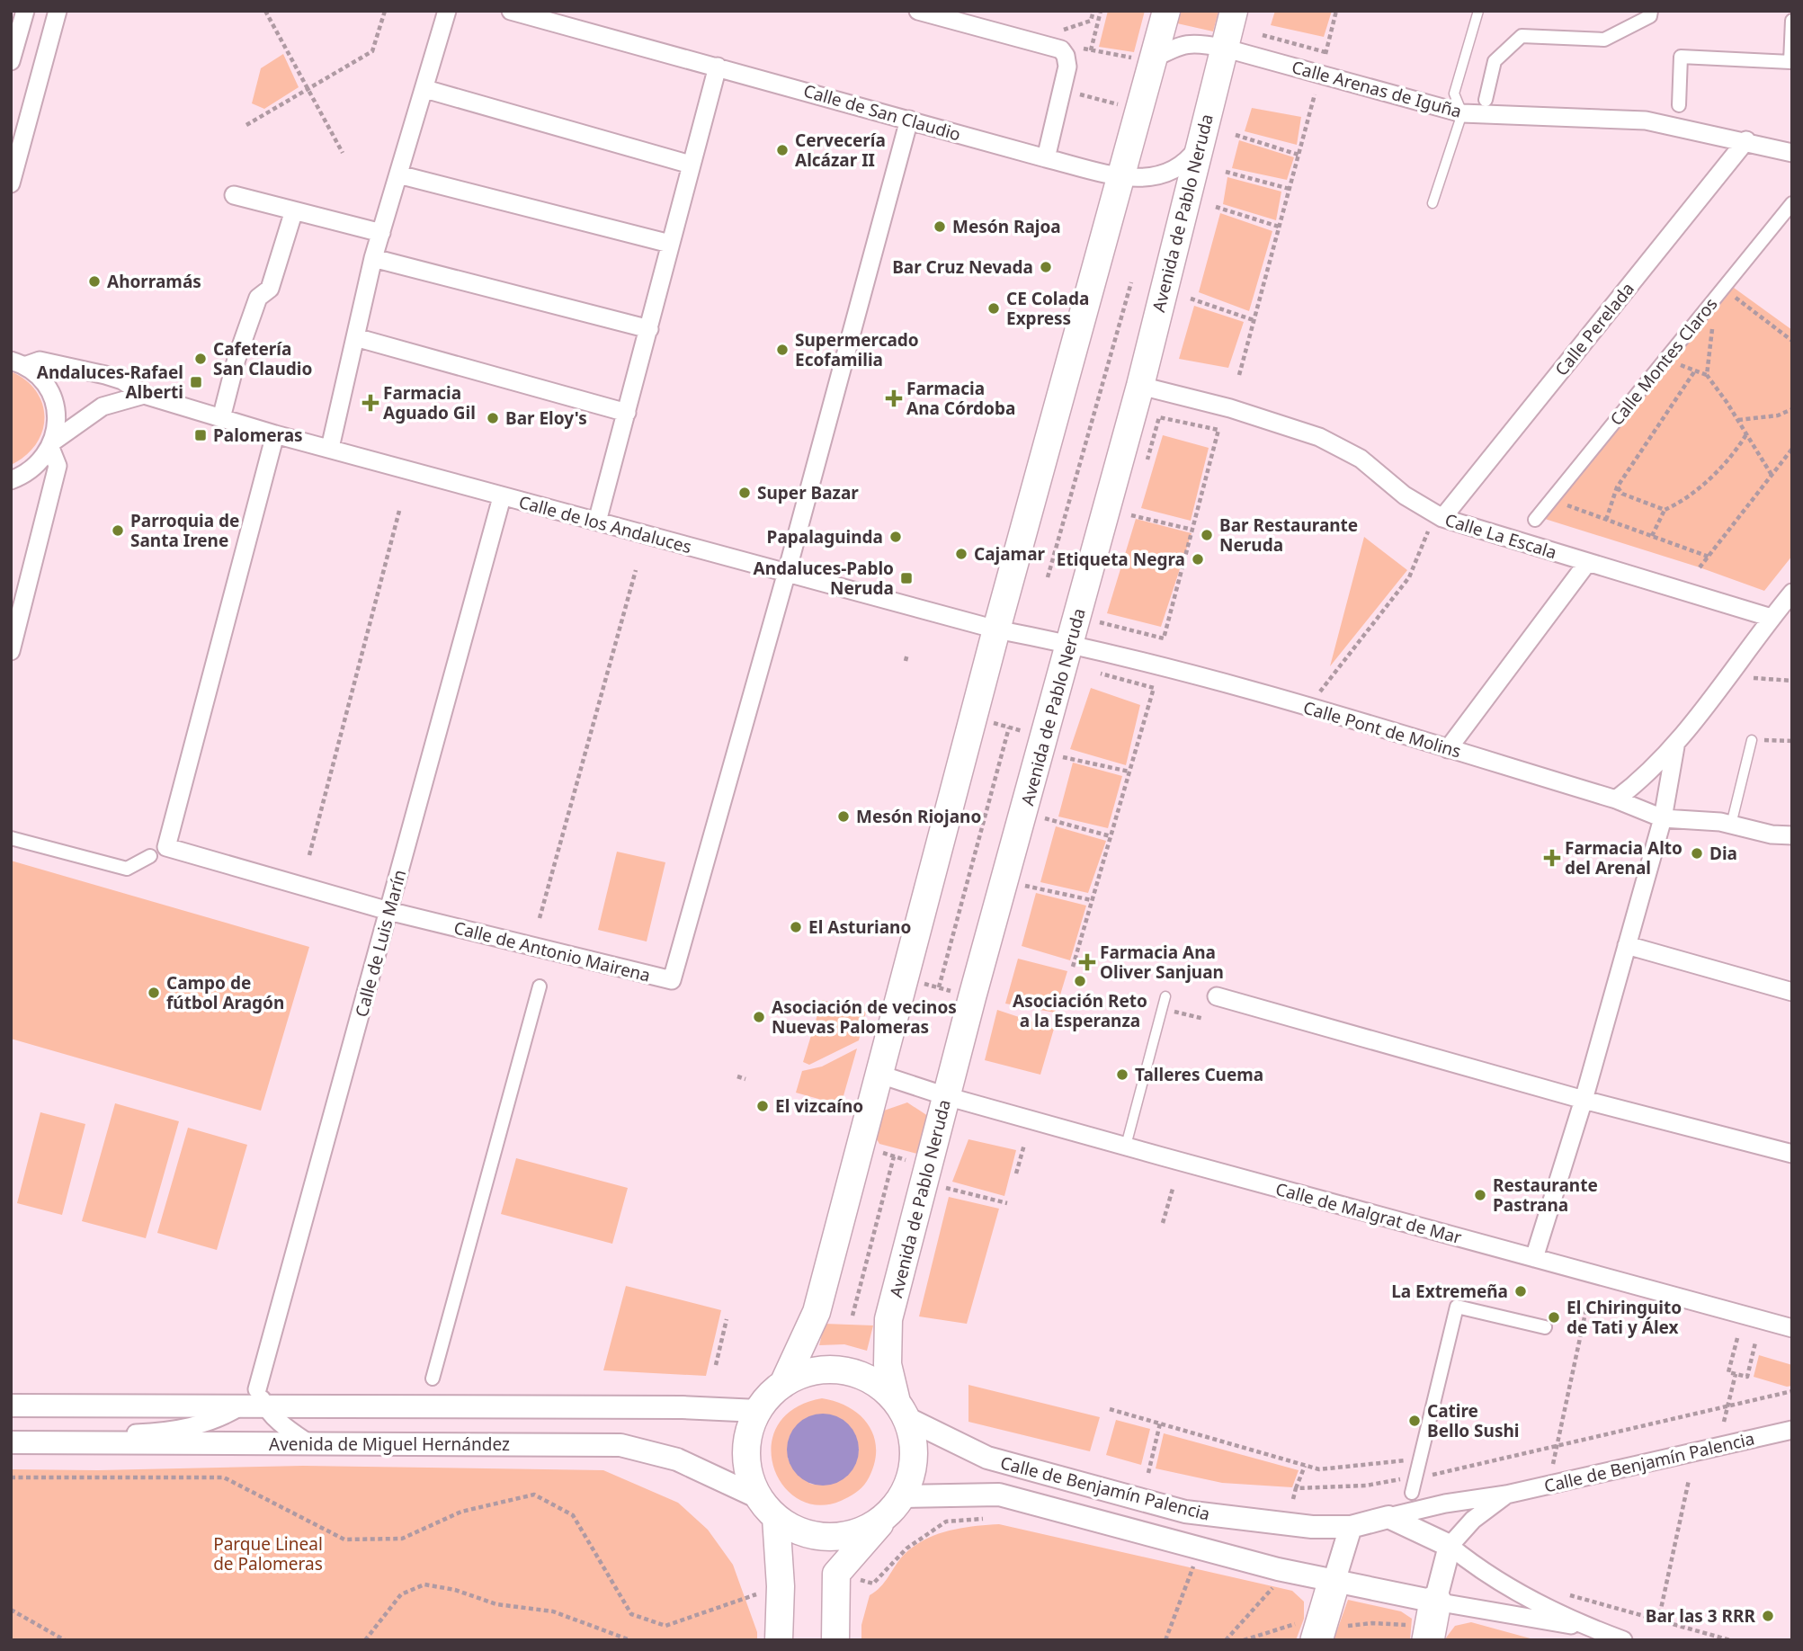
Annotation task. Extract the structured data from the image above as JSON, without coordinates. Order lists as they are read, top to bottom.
{
  "streets": {
    "main road": ["Avenida de Pablo Neruda"],
    "street": [
      "Calle Arenas de Iguña",
      "Calle de San Claudio",
      "Calle Perelada",
      "Calle Montes Claros",
      "Calle de los Andaluces",
      "Calle La Escala",
      "Calle Pont de Molins",
      "Calle de Luis Marín",
      "Calle de Antonio Mairena",
      "Calle de Malgrat de Mar",
      "Avenida de Miguel Hernández",
      "Calle de Benjamín Palencia"
    ]
  },
  "crossings": [
    ["Calle Arenas de Iguña", "Avenida de Pablo Neruda"],
    ["Calle Arenas de Iguña", "Calle Perelada"],
    ["Calle de San Claudio", "Avenida de Pablo Neruda"],
    ["Calle de San Claudio", "Calle de Antonio Mairena"],
    ["Avenida de Pablo Neruda", "Calle de los Andaluces"],
    ["Avenida de Pablo Neruda", "Calle La Escala"],
    ["Avenida de Pablo Neruda", "Calle Pont de Molins"],
    ["Avenida de Pablo Neruda", "Calle de Malgrat de Mar"],
    ["Avenida de Pablo Neruda", "Avenida de Miguel Hernández"],
    ["Avenida de Pablo Neruda", "Calle de Benjamín Palencia"],
    ["Calle Perelada", "Calle La Escala"],
    ["Calle de los Andaluces", "Calle Pont de Molins"],
    ["Calle de los Andaluces", "Calle de Luis Marín"],
    ["Calle de los Andaluces", "Calle de Antonio Mairena"],
    ["Calle de Luis Marín", "Calle de Antonio Mairena"],
    ["Calle de Luis Marín", "Avenida de Miguel Hernández"],
    ["Avenida de Miguel Hernández", "Calle de Benjamín Palencia"]
  ],
  "parks": ["Parque Lineal de Palomeras"],
  "places": {
    "other": [
      "Cervecería Alcázar II",
      "Mesón Rajoa",
      "Bar Cruz Nevada",
      "Ahorramás",
      "CE Colada Express",
      "Supermercado Ecofamilia",
      "Cafetería San Claudio",
      "Bar Eloy's",
      "Super Bazar",
      "Parroquia de Santa Irene",
      "Bar Restaurante Neruda",
      "Papalaguinda",
      "Cajamar",
      "Etiqueta Negra",
      "Mesón Riojano",
      "Dia",
      "El Asturiano",
      "Asociación Reto a la Esperanza",
      "Campo de fútbol Aragón",
      "Asociación de vecinos Nuevas Palomeras",
      "Talleres Cuema",
      "El vizcaíno",
      "Restaurante Pastrana",
      "La Extremeña",
      "El Chiringuito de Tati y Álex",
      "Catire Bello Sushi",
      "Bar las 3 RRR"
    ],
    "transit": ["Andaluces-Rafael Alberti", "Palomeras", "Andaluces-Pablo Neruda"],
    "health": [
      "Farmacia Ana Córdoba",
      "Farmacia Aguado Gil",
      "Farmacia Alto del Arenal",
      "Farmacia Ana Oliver Sanjuan"
    ]
  }
}
